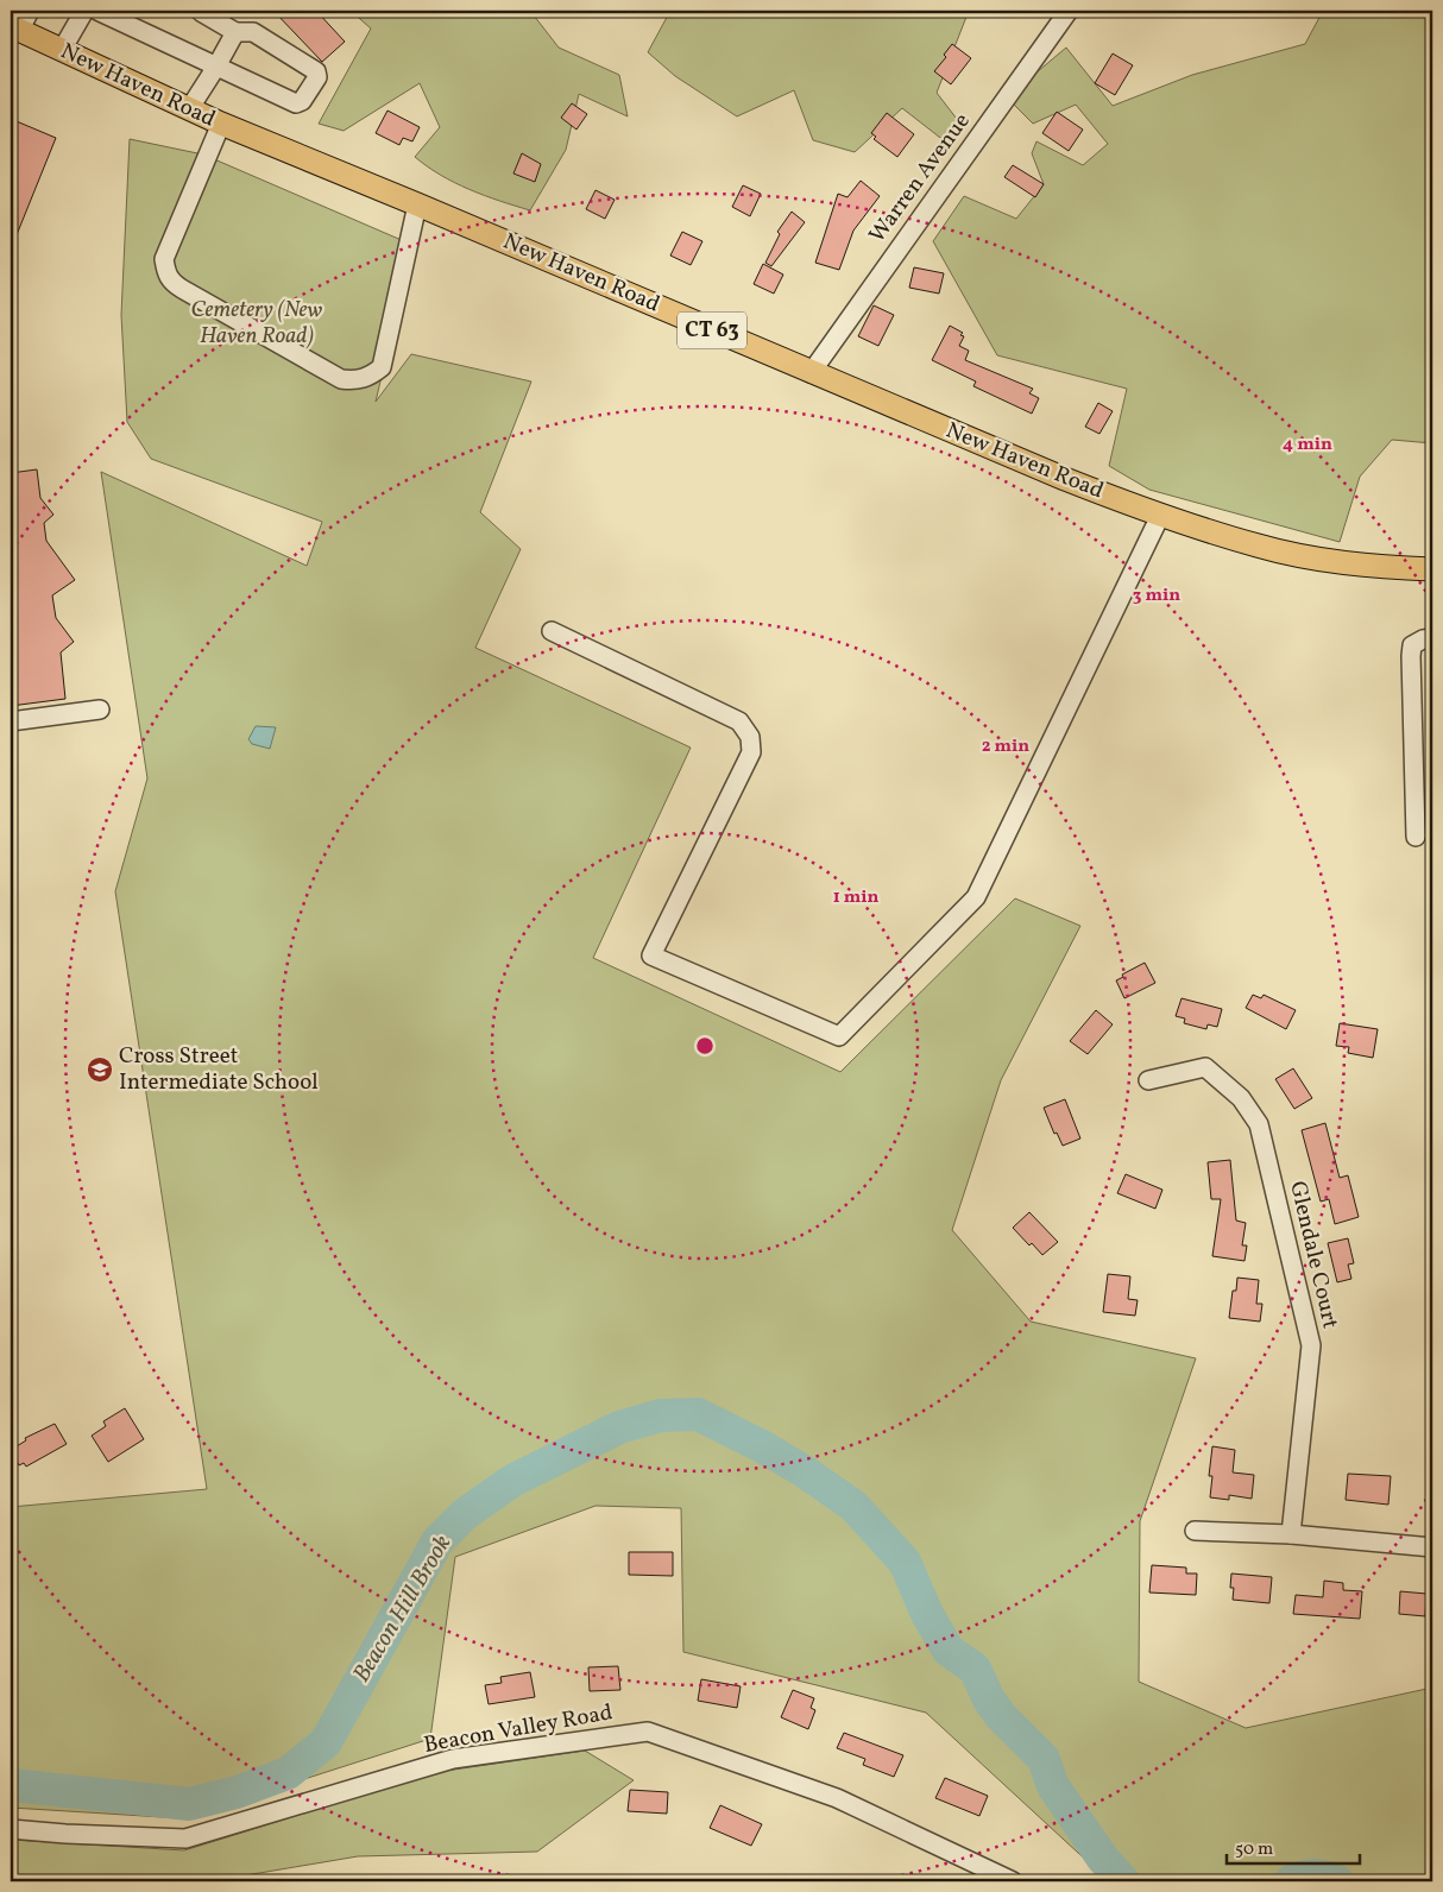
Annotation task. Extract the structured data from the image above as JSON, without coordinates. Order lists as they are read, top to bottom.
{
  "streets": {
    "main road": ["New Haven Road", "CT 63"],
    "street": ["Warren Avenue", "Glendale Court", "Beacon Valley Road"]
  },
  "crossings": [
    ["New Haven Road", "Warren Avenue"]
  ],
  "water": ["Beacon Hill Brook"],
  "parks": ["Cemetery (New Haven Road)"],
  "places": {
    "school or university": ["Cross Street Intermediate School"]
  },
  "scale_bar": "50 m",
  "rings": [
    "4 min",
    "3 min",
    "2 min",
    "1 min"
  ]
}
